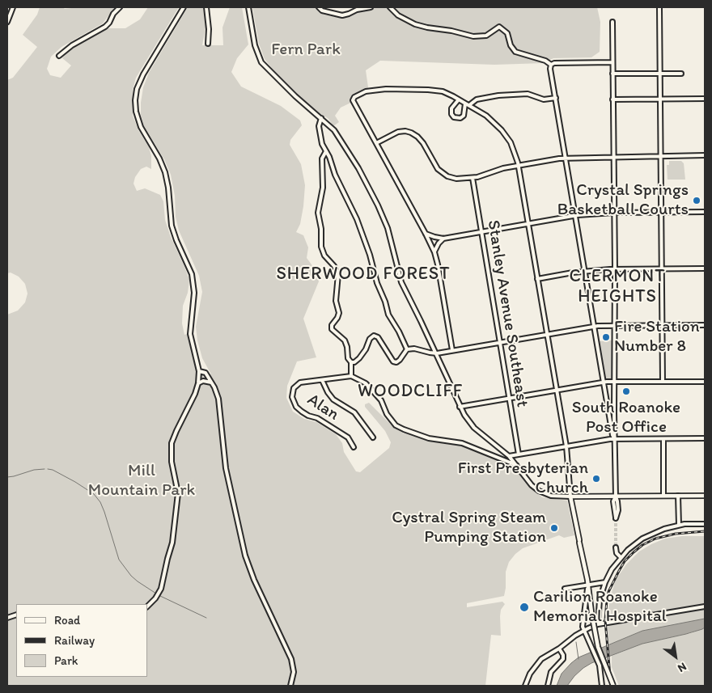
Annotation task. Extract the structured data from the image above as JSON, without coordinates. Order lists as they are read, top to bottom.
{
  "streets": {
    "street": ["Stanley Avenue Southeast", "Alan"]
  },
  "districts": ["SHERWOOD FOREST", "CLERMONT HEIGHTS", "WOODCLIFF"],
  "parks": ["Fern Park", "Mill Mountain Park"],
  "places": [
    "Crystal Springs Basketball Courts",
    "Fire Station Number 8",
    "South Roanoke Post Office",
    "First Presbyterian Church",
    "Cystral Spring Steam Pumping Station",
    "Carilion Roanoke Memorial Hospital"
  ],
  "legend": ["Road", "Railway", "Park"],
  "north": "bottom right"
}
